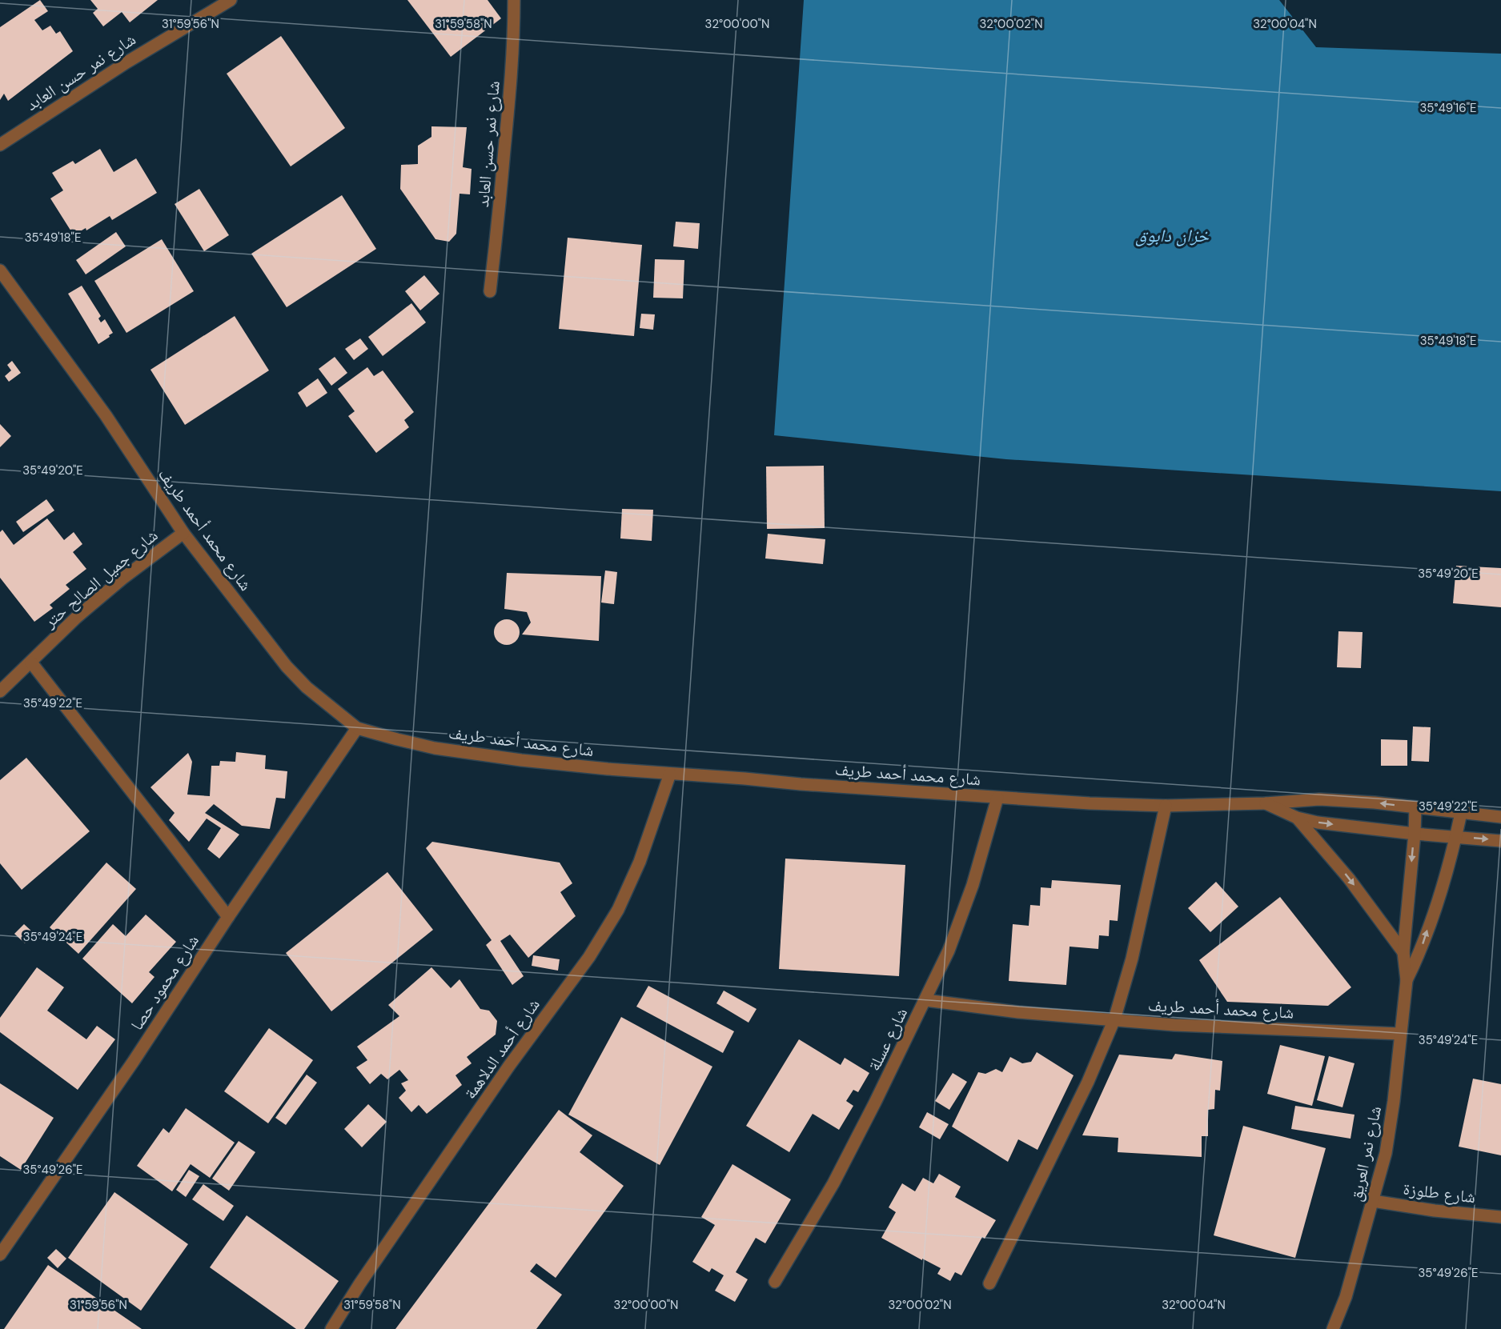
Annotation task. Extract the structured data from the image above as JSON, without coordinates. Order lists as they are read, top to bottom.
{
  "streets": {
    "street": [
      "شارع نمر حسن العابد",
      "شارع محمد أحمد طريف",
      "شارع جميل الصالح حتر",
      "شارع محمود حصا",
      "شارع عسلة",
      "شارع أحمد الدلاهمة",
      "شارع نمر العريق",
      "شارع طلوزة"
    ]
  },
  "crossings": [
    ["شارع محمد أحمد طريف", "شارع جميل الصالح حتر"],
    ["شارع محمد أحمد طريف", "شارع محمود حصا"],
    ["شارع محمد أحمد طريف", "شارع عسلة"],
    ["شارع محمد أحمد طريف", "شارع أحمد الدلاهمة"],
    ["شارع محمد أحمد طريف", "شارع نمر العريق"],
    ["شارع نمر العريق", "شارع طلوزة"]
  ],
  "water": ["خزان دابوق"],
  "coordinates": [
    "31°59'56\"N",
    "31°59'58\"N",
    "32°00'00\"N",
    "32°00'02\"N",
    "32°00'04\"N",
    "35°49'16\"E",
    "35°49'18\"E",
    "35°49'20\"E",
    "35°49'22\"E",
    "35°49'24\"E",
    "35°49'26\"E"
  ]
}
